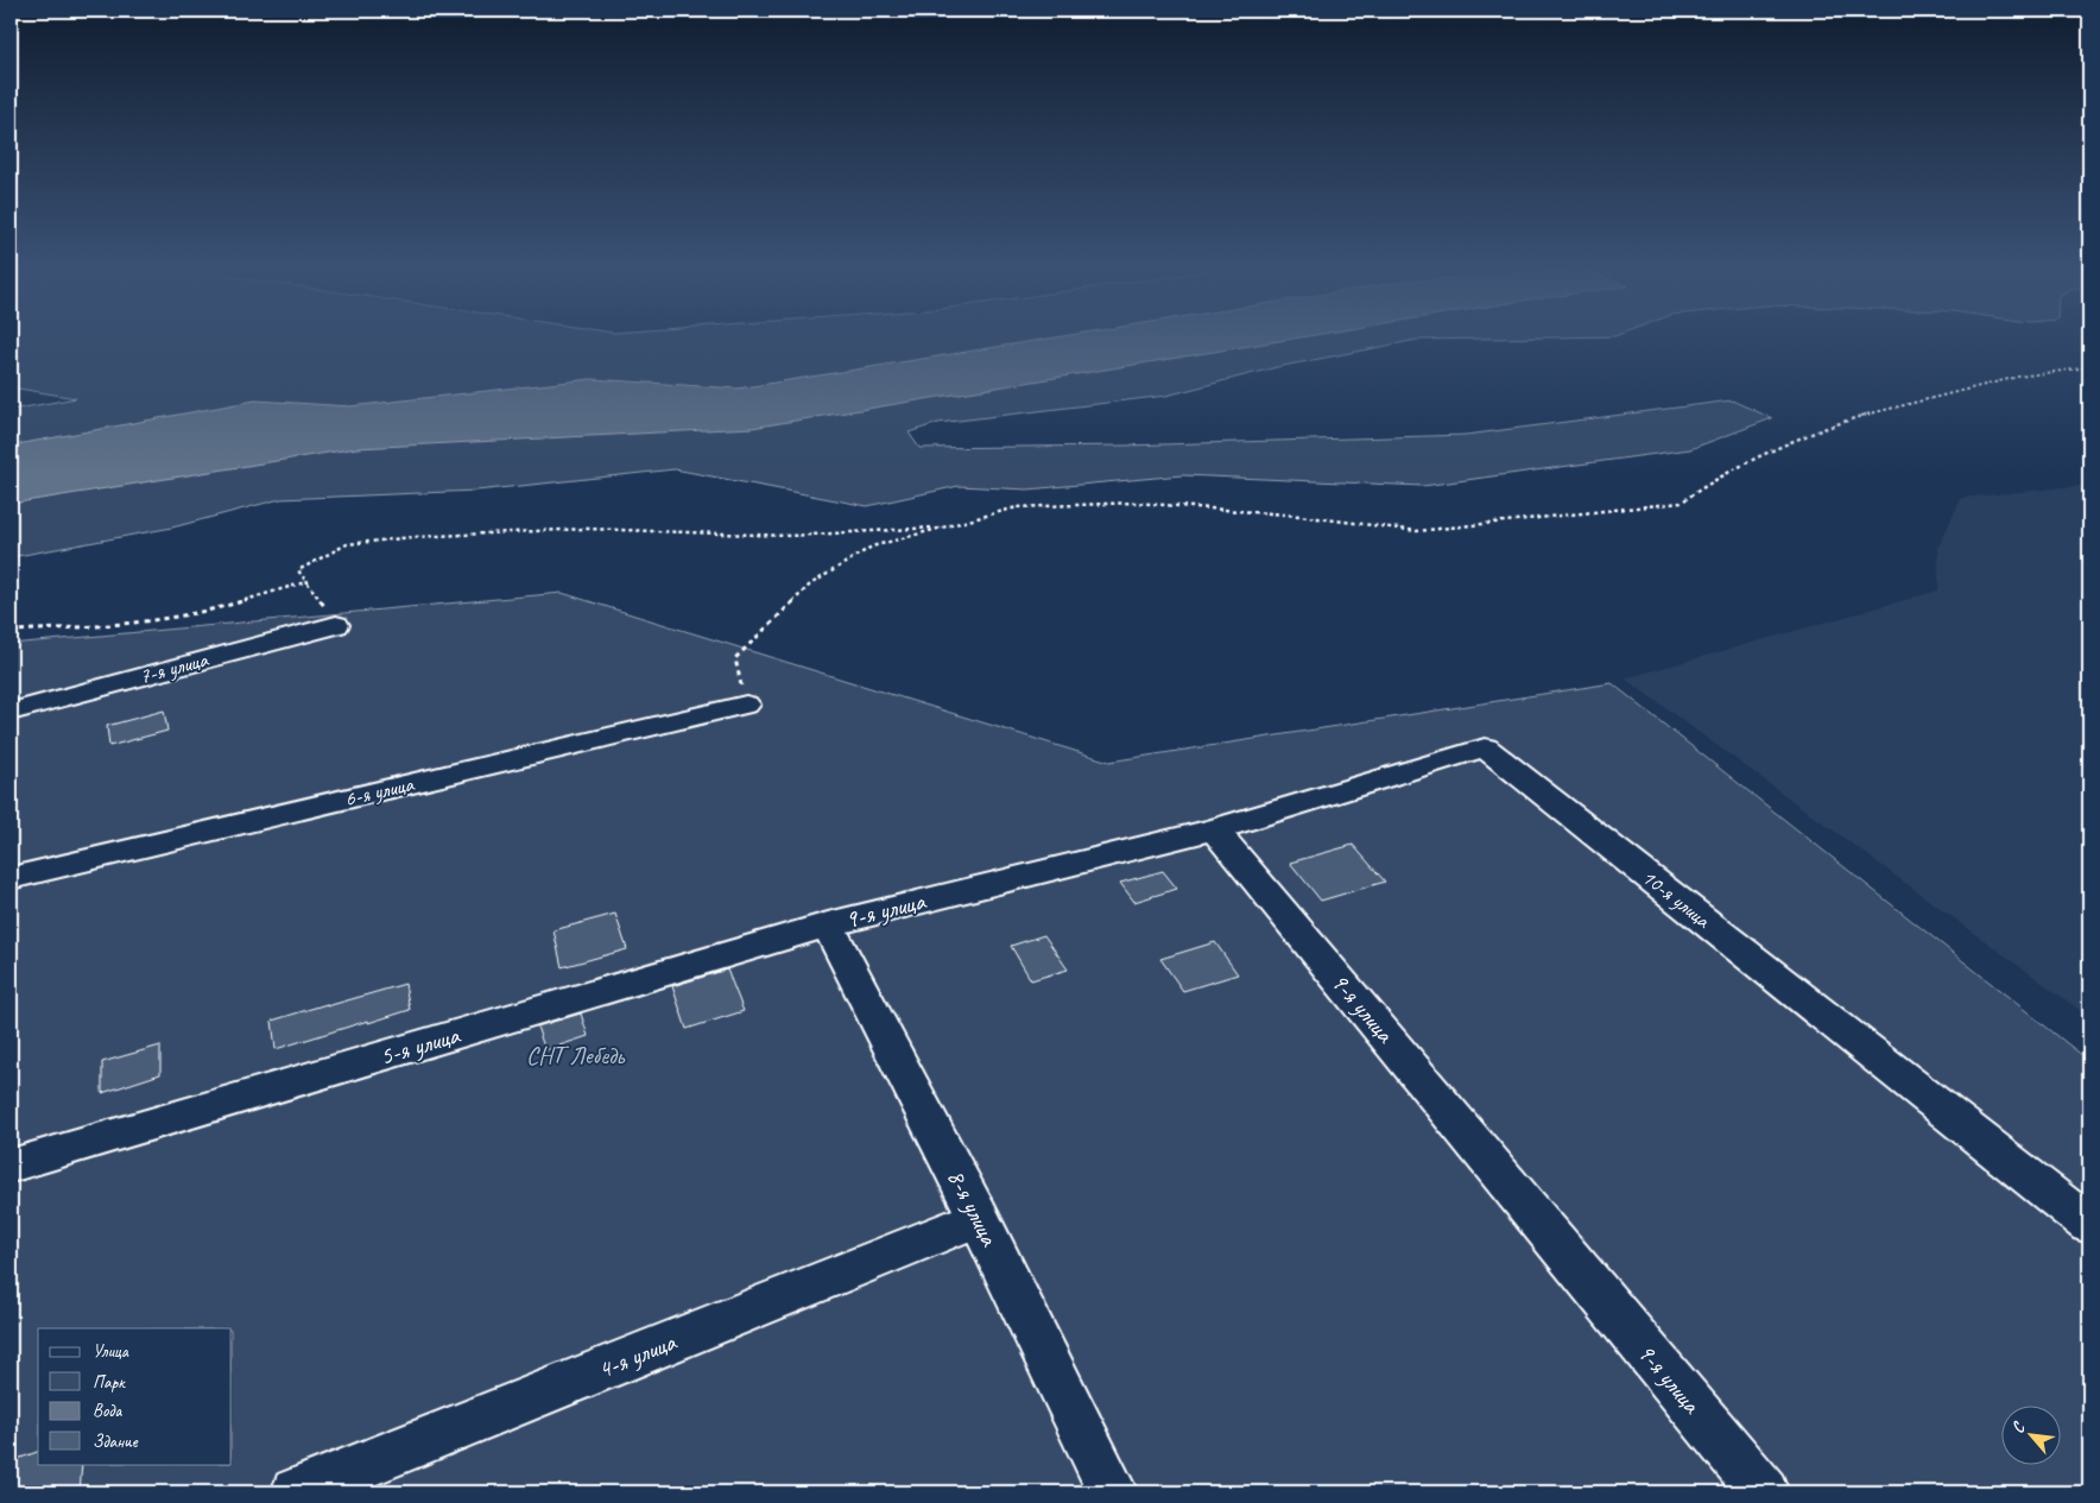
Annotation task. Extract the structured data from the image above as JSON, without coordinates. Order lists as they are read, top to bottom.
{
  "streets": {
    "street": [
      "7-я улица",
      "6-я улица",
      "10-я улица",
      "9-я улица",
      "5-я улица",
      "8-я улица",
      "4-я улица"
    ]
  },
  "crossings": [
    ["10-я улица", "9-я улица"],
    ["9-я улица", "5-я улица"],
    ["9-я улица", "8-я улица"],
    ["5-я улица", "8-я улица"],
    ["8-я улица", "4-я улица"]
  ],
  "parks": ["СНТ Лебедь"],
  "legend": [
    "Улица",
    "Парк",
    "Вода",
    "Здание"
  ],
  "north": "top left"
}
